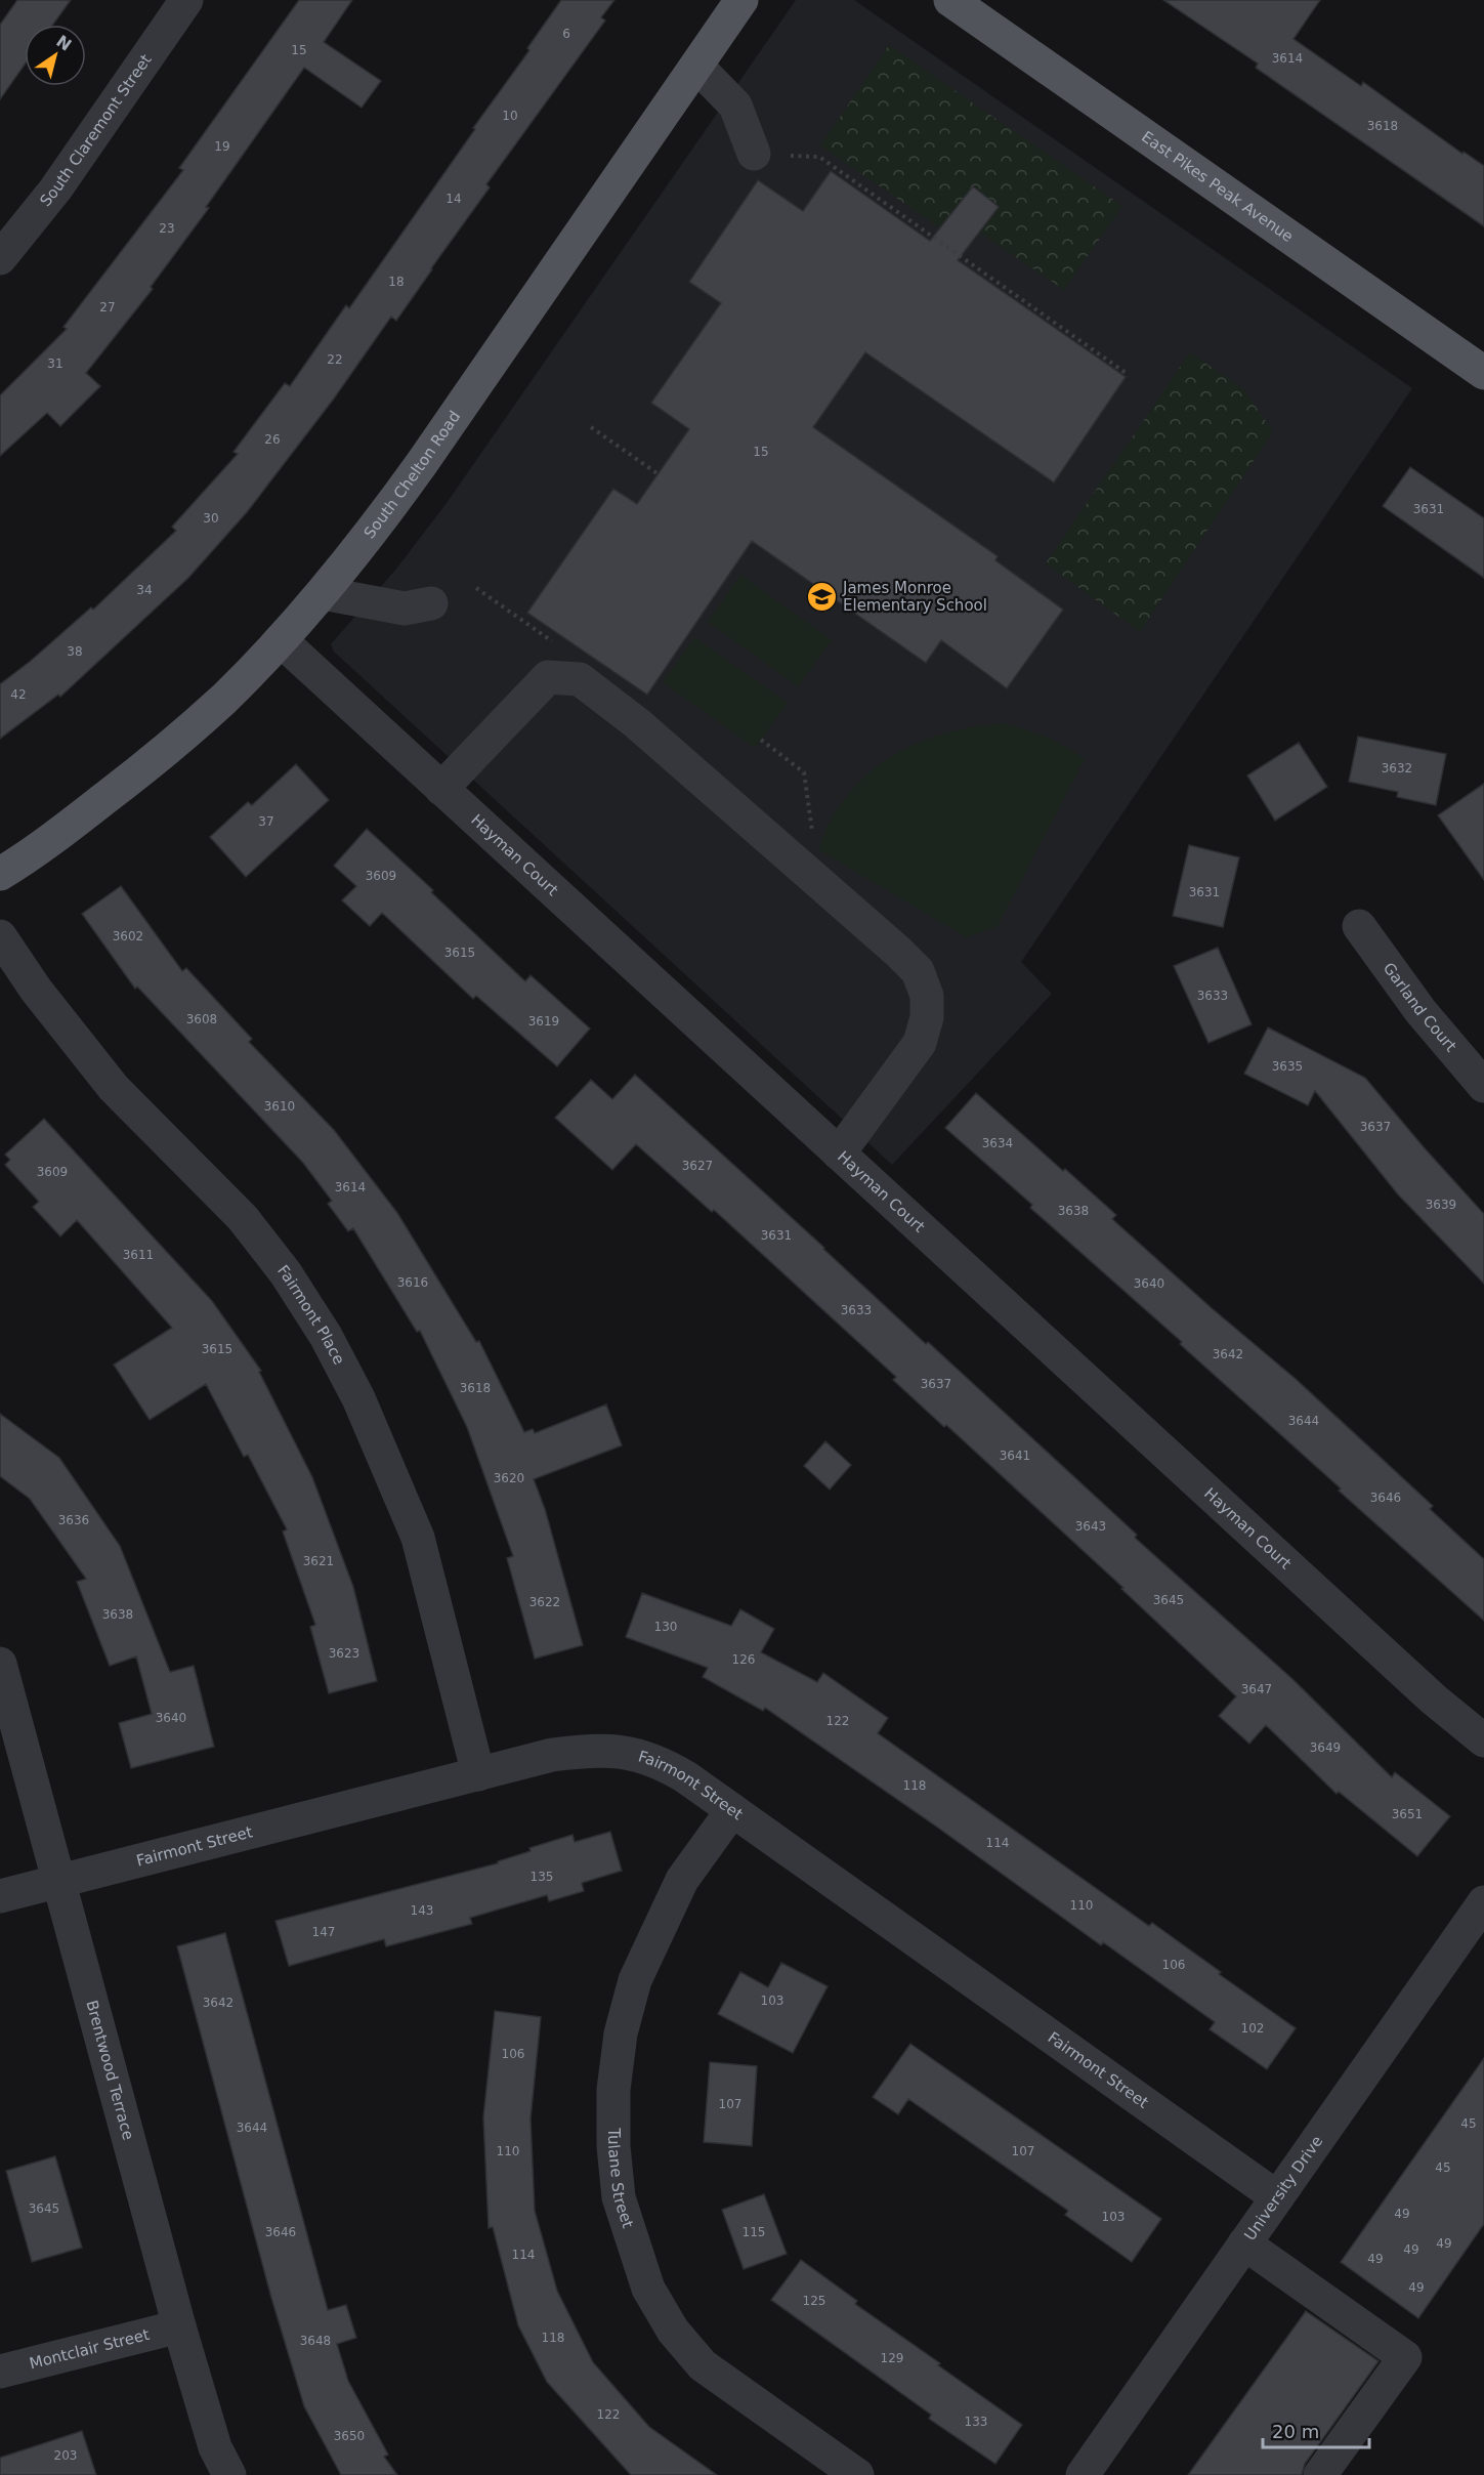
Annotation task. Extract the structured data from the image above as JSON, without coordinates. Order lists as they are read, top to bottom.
{
  "streets": {
    "main road": ["East Pikes Peak Avenue", "South Chelton Road"],
    "street": [
      "South Claremont Street",
      "Hayman Court",
      "Garland Court",
      "Fairmont Place",
      "Fairmont Street",
      "Brentwood Terrace",
      "Tulane Street",
      "University Drive",
      "Montclair Street"
    ]
  },
  "crossings": [
    ["South Chelton Road", "Hayman Court"],
    ["Fairmont Place", "Fairmont Street"],
    ["Fairmont Street", "Brentwood Terrace"],
    ["Fairmont Street", "Tulane Street"],
    ["Fairmont Street", "University Drive"],
    ["Brentwood Terrace", "Montclair Street"]
  ],
  "places": {
    "school or university": ["James Monroe Elementary School"]
  },
  "house_numbers": [
    "6",
    "15",
    "3614",
    "10",
    "3618",
    "19",
    "14",
    "23",
    "18",
    "27",
    "22",
    "31",
    "26",
    "15",
    "3631",
    "30",
    "34",
    "38",
    "42",
    "3632",
    "37",
    "3609",
    "3631",
    "3602",
    "3615",
    "3633",
    "3608",
    "3619",
    "3635",
    "3610",
    "3637",
    "3634",
    "3627",
    "3609",
    "3614",
    "3639",
    "3638",
    "3631",
    "3611",
    "3616",
    "3640",
    "3633",
    "3615",
    "3642",
    "3637",
    "3618",
    "3644",
    "3641",
    "3620",
    "3646",
    "3636",
    "3643",
    "3621",
    "3645",
    "3622",
    "3638",
    "130",
    "3623",
    "126",
    "3647",
    "3640",
    "122",
    "3649",
    "118",
    "3651",
    "114",
    "135",
    "110",
    "143",
    "147",
    "106",
    "103",
    "3642",
    "102",
    "106",
    "107",
    "45",
    "3644",
    "110",
    "107",
    "45",
    "3645",
    "49",
    "103",
    "3646",
    "115",
    "49",
    "49",
    "114",
    "49",
    "49",
    "125",
    "118",
    "3648",
    "129",
    "122",
    "133",
    "3650",
    "203"
  ],
  "scale_bar": "20 m",
  "north": "top right"
}
